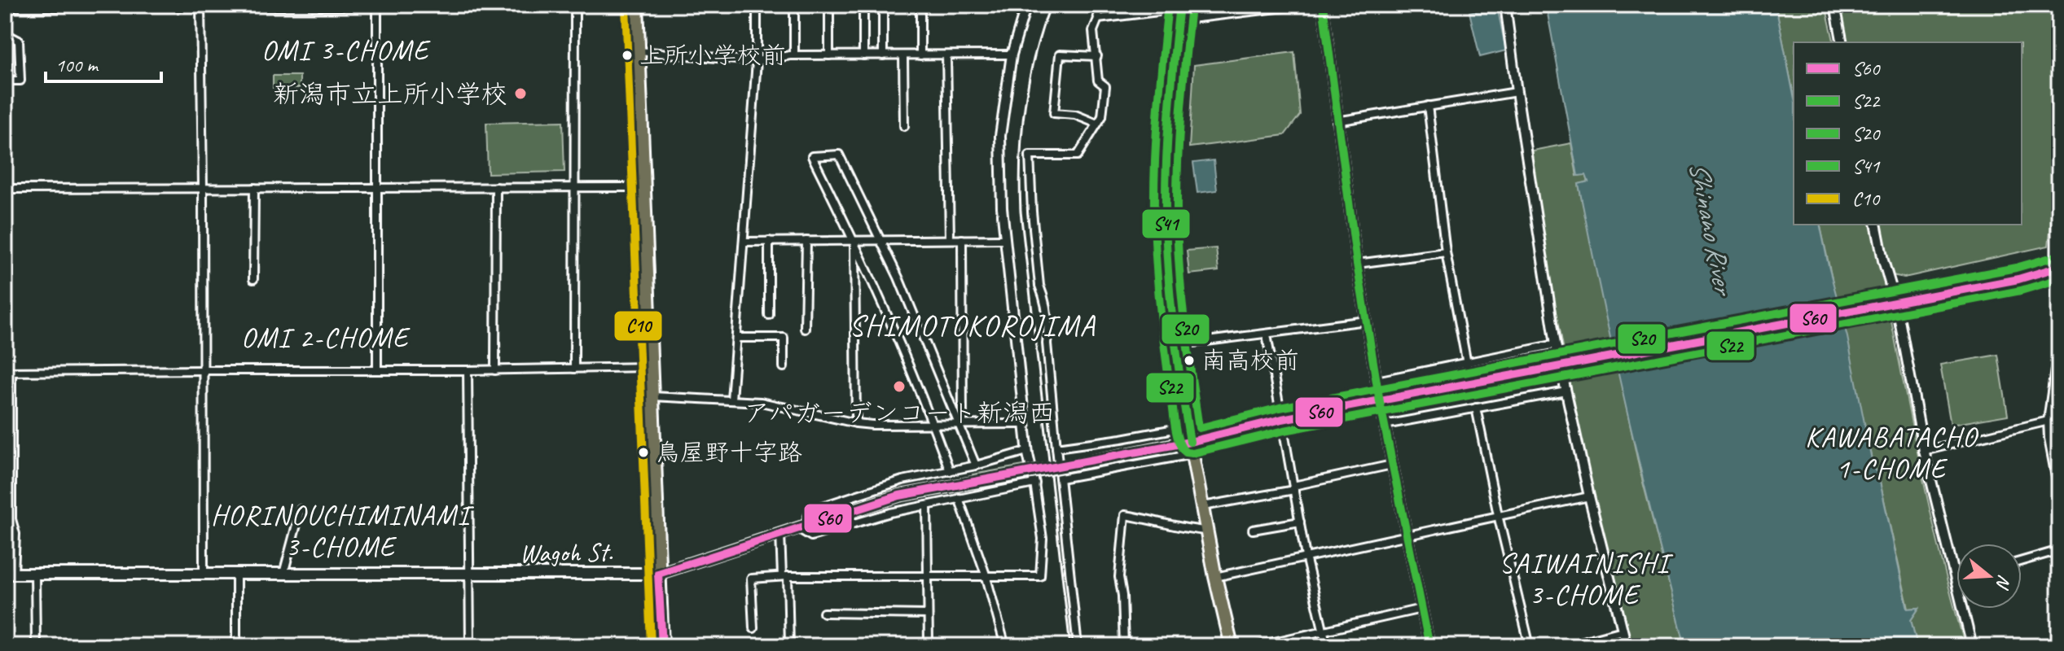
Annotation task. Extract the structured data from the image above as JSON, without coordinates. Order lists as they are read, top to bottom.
{
  "streets": {
    "main road": ["Wagoh St."]
  },
  "districts": [
    "OMI 3-CHOME",
    "SHIMOTOKOROJIMA",
    "OMI 2-CHOME",
    "KAWABATACHO 1-CHOME",
    "HORINOUCHIMINAMI 3-CHOME",
    "SAIWAINISHI 3-CHOME"
  ],
  "water": ["Shinano River"],
  "places": [
    "上所小学校前",
    "新潟市立上所小学校",
    "南高校前",
    "アパガーデンコート新潟西",
    "鳥屋野十字路"
  ],
  "lines": [
    "transit line S22",
    "transit line S41",
    "transit line S20",
    "transit line C10",
    "transit line S60"
  ],
  "legend": [
    "S60",
    "S22",
    "S20",
    "S41",
    "C10"
  ],
  "scale_bar": "100 m",
  "north": "right"
}
